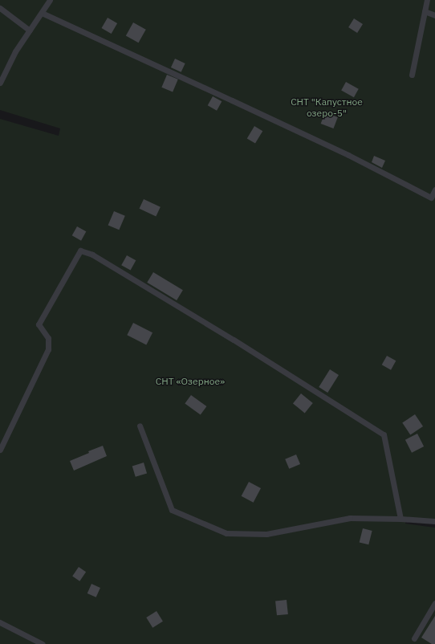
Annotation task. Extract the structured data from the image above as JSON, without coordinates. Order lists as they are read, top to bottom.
{
  "parks": ["СНТ \"Капустное озеро-5\"", "СНТ «Озерное»"]
}
